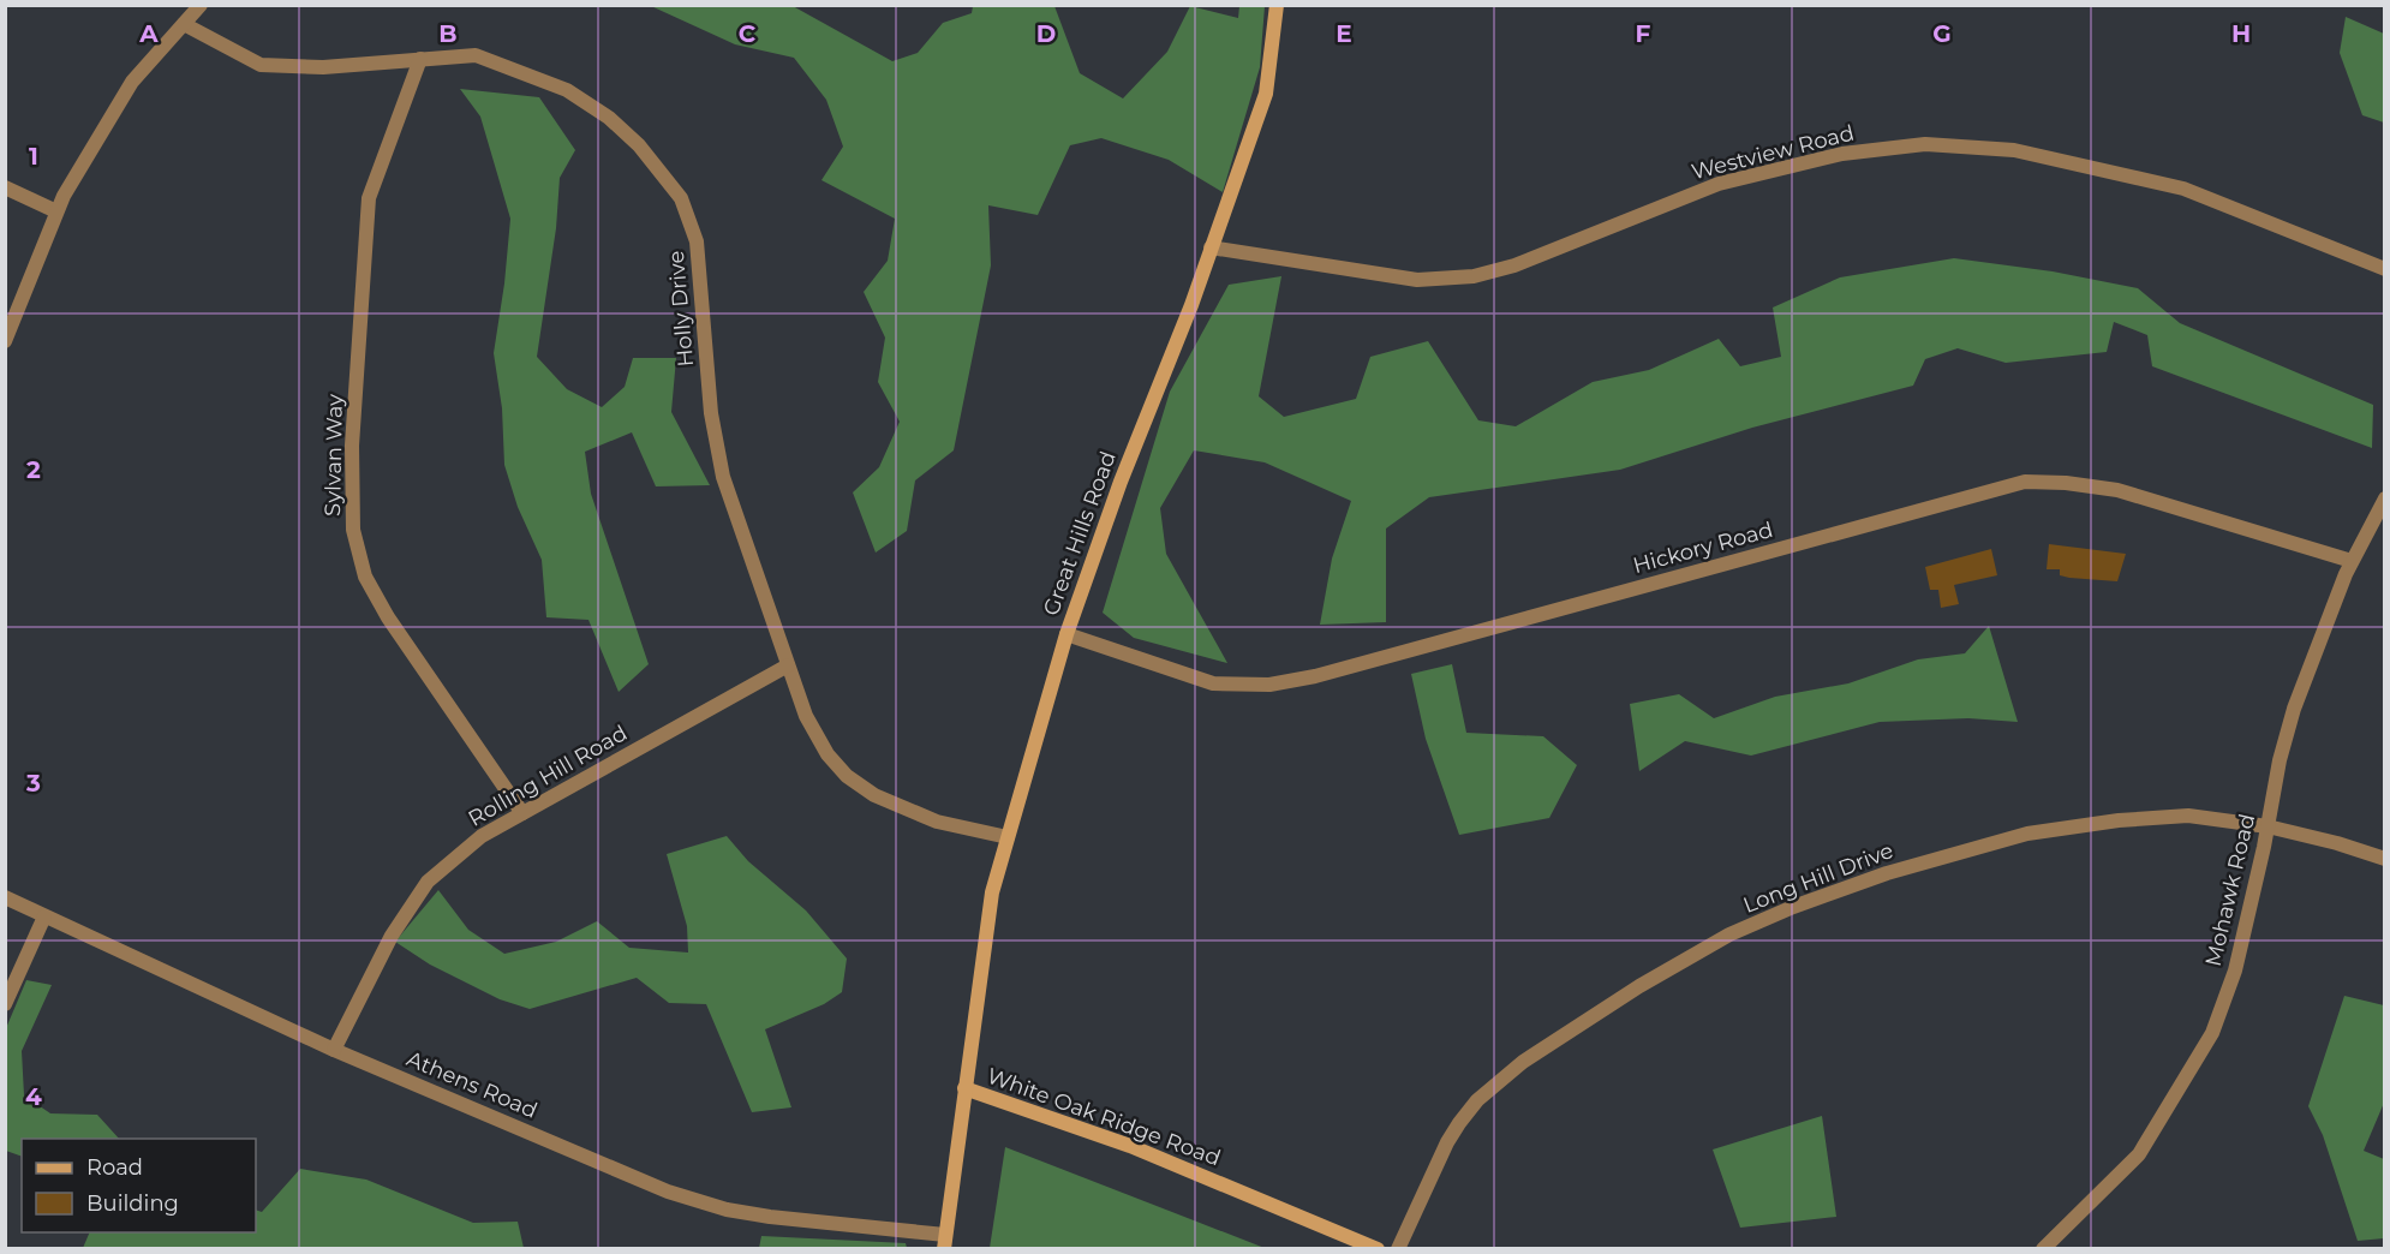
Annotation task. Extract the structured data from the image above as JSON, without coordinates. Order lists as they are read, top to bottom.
{
  "streets": {
    "street": [
      "Westview Road",
      "Holly Drive",
      "Sylvan Way",
      "Great Hills Road",
      "Hickory Road",
      "Rolling Hill Road",
      "Long Hill Drive",
      "Mohawk Road",
      "Athens Road",
      "White Oak Ridge Road"
    ]
  },
  "crossings": [
    ["Westview Road", "Great Hills Road"],
    ["Holly Drive", "Sylvan Way"],
    ["Holly Drive", "Great Hills Road"],
    ["Holly Drive", "Rolling Hill Road"],
    ["Sylvan Way", "Rolling Hill Road"],
    ["Great Hills Road", "Hickory Road"],
    ["Great Hills Road", "White Oak Ridge Road"],
    ["Hickory Road", "Mohawk Road"],
    ["Rolling Hill Road", "Athens Road"],
    ["Long Hill Drive", "Mohawk Road"],
    ["Athens Road", "White Oak Ridge Road"]
  ],
  "legend": ["Road", "Building"],
  "grid": {
    "columns": [
      "A",
      "B",
      "C",
      "D",
      "E",
      "F",
      "G",
      "H"
    ],
    "rows": [
      "1",
      "2",
      "3",
      "4"
    ]
  }
}
